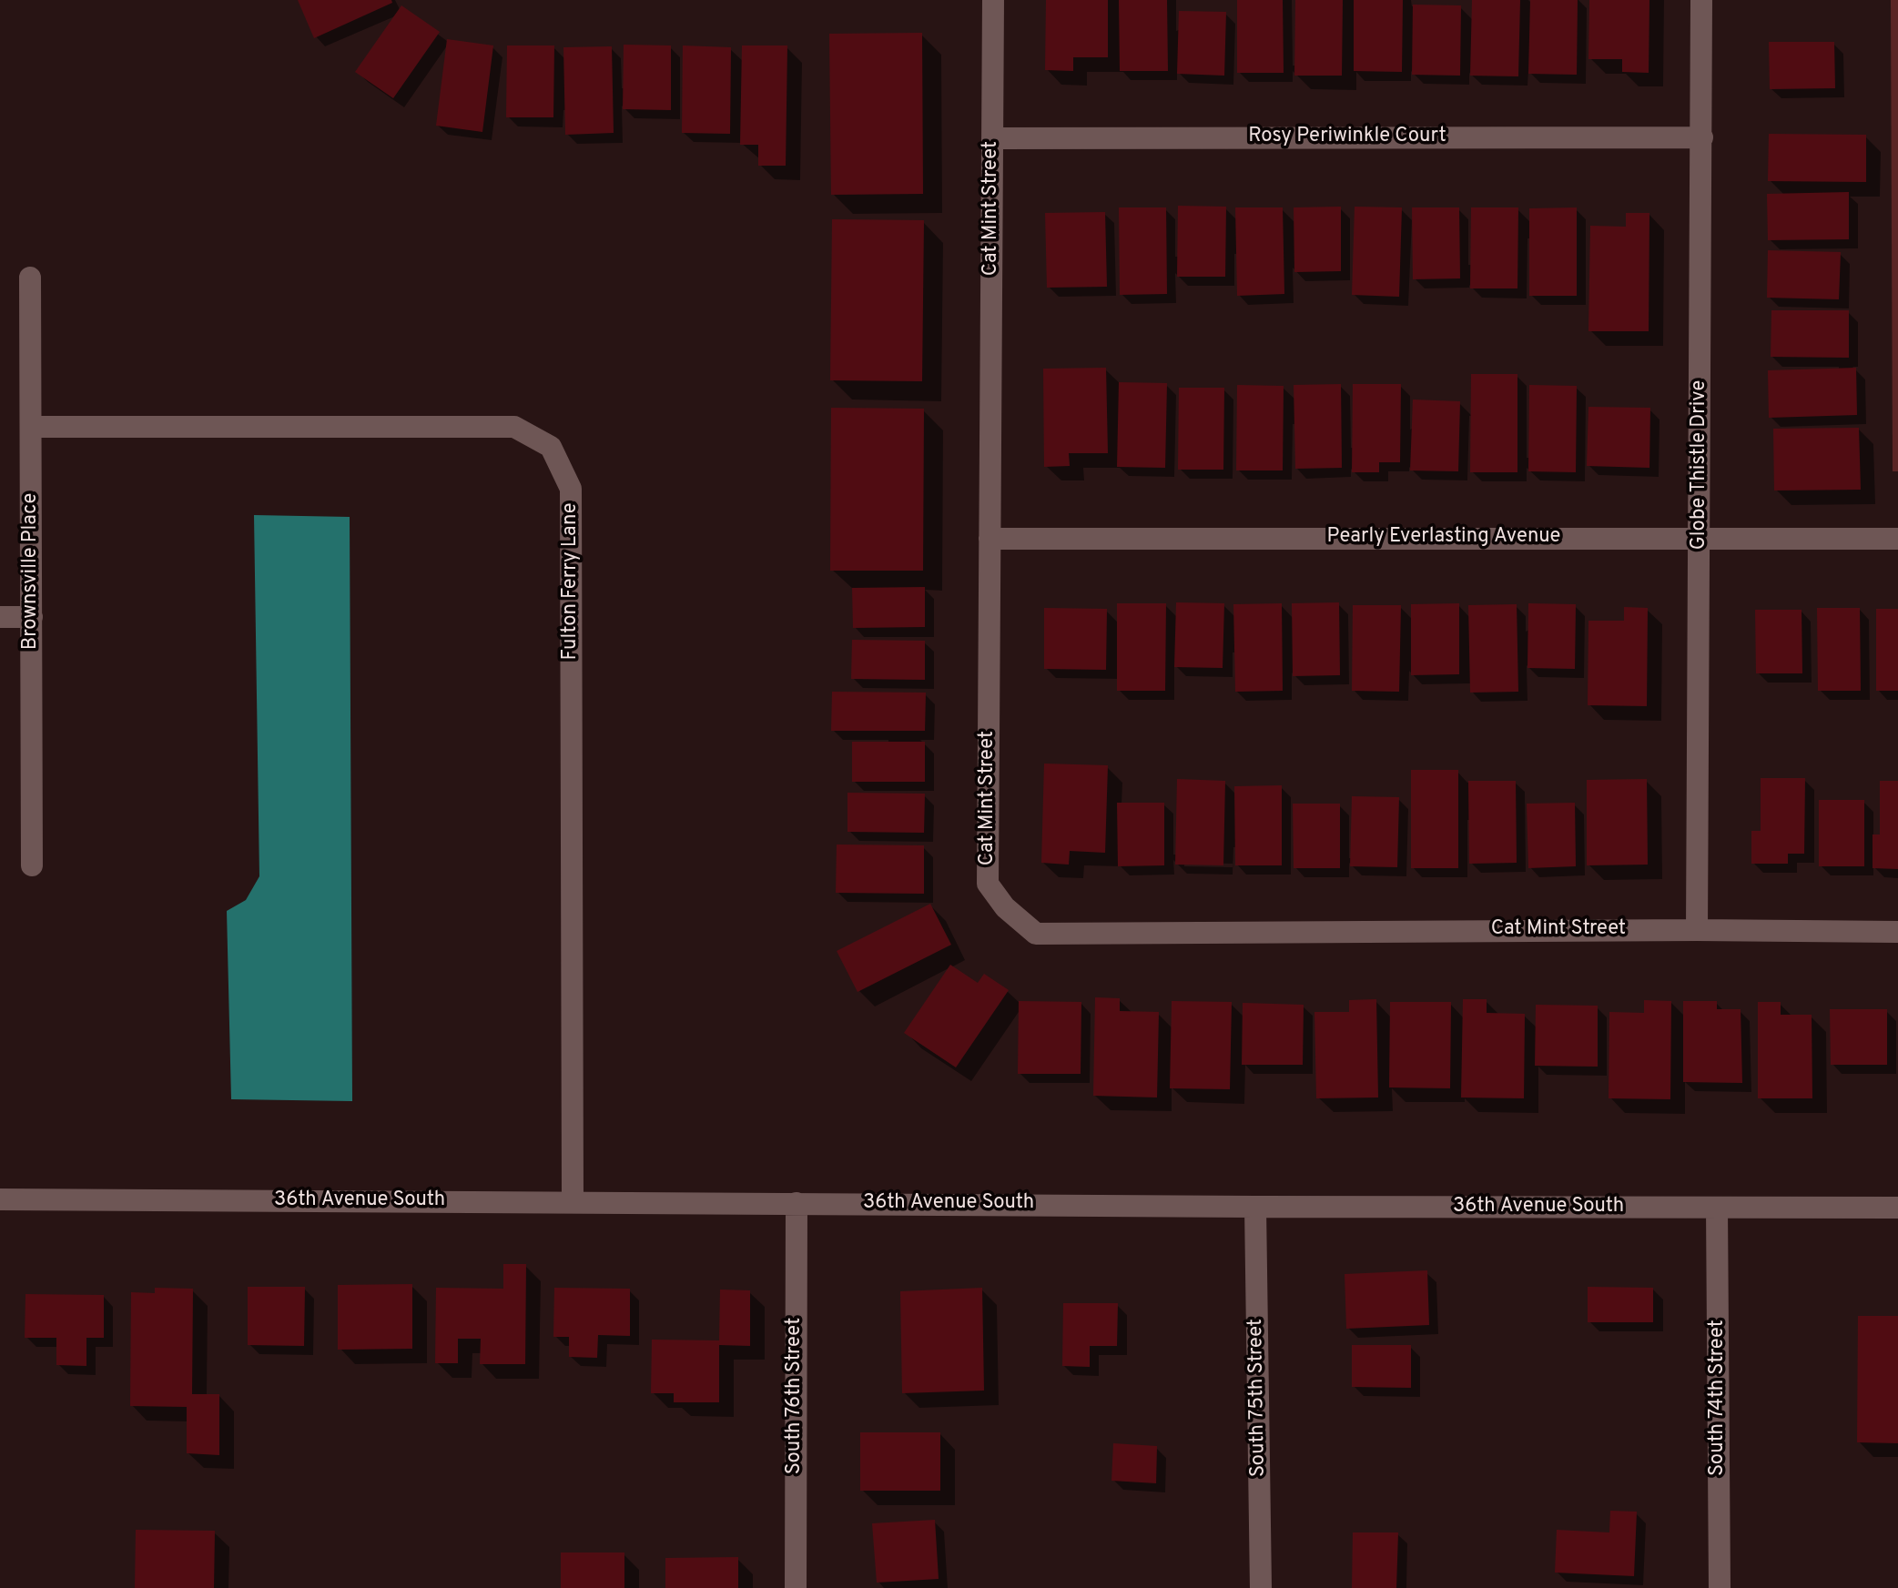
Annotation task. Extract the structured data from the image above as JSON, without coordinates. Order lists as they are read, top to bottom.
{
  "streets": {
    "street": [
      "Rosy Periwinkle Court",
      "Cat Mint Street",
      "Globe Thistle Drive",
      "Pearly Everlasting Avenue",
      "Brownsville Place",
      "Fulton Ferry Lane",
      "36th Avenue South",
      "South 76th Street",
      "South 75th Street",
      "South 74th Street"
    ]
  },
  "crossings": [
    ["Rosy Periwinkle Court", "Cat Mint Street"],
    ["Rosy Periwinkle Court", "Globe Thistle Drive"],
    ["Cat Mint Street", "Globe Thistle Drive"],
    ["Cat Mint Street", "Pearly Everlasting Avenue"],
    ["Globe Thistle Drive", "Pearly Everlasting Avenue"],
    ["Brownsville Place", "Fulton Ferry Lane"],
    ["Fulton Ferry Lane", "36th Avenue South"],
    ["36th Avenue South", "South 76th Street"],
    ["36th Avenue South", "South 75th Street"],
    ["36th Avenue South", "South 74th Street"]
  ]
}
